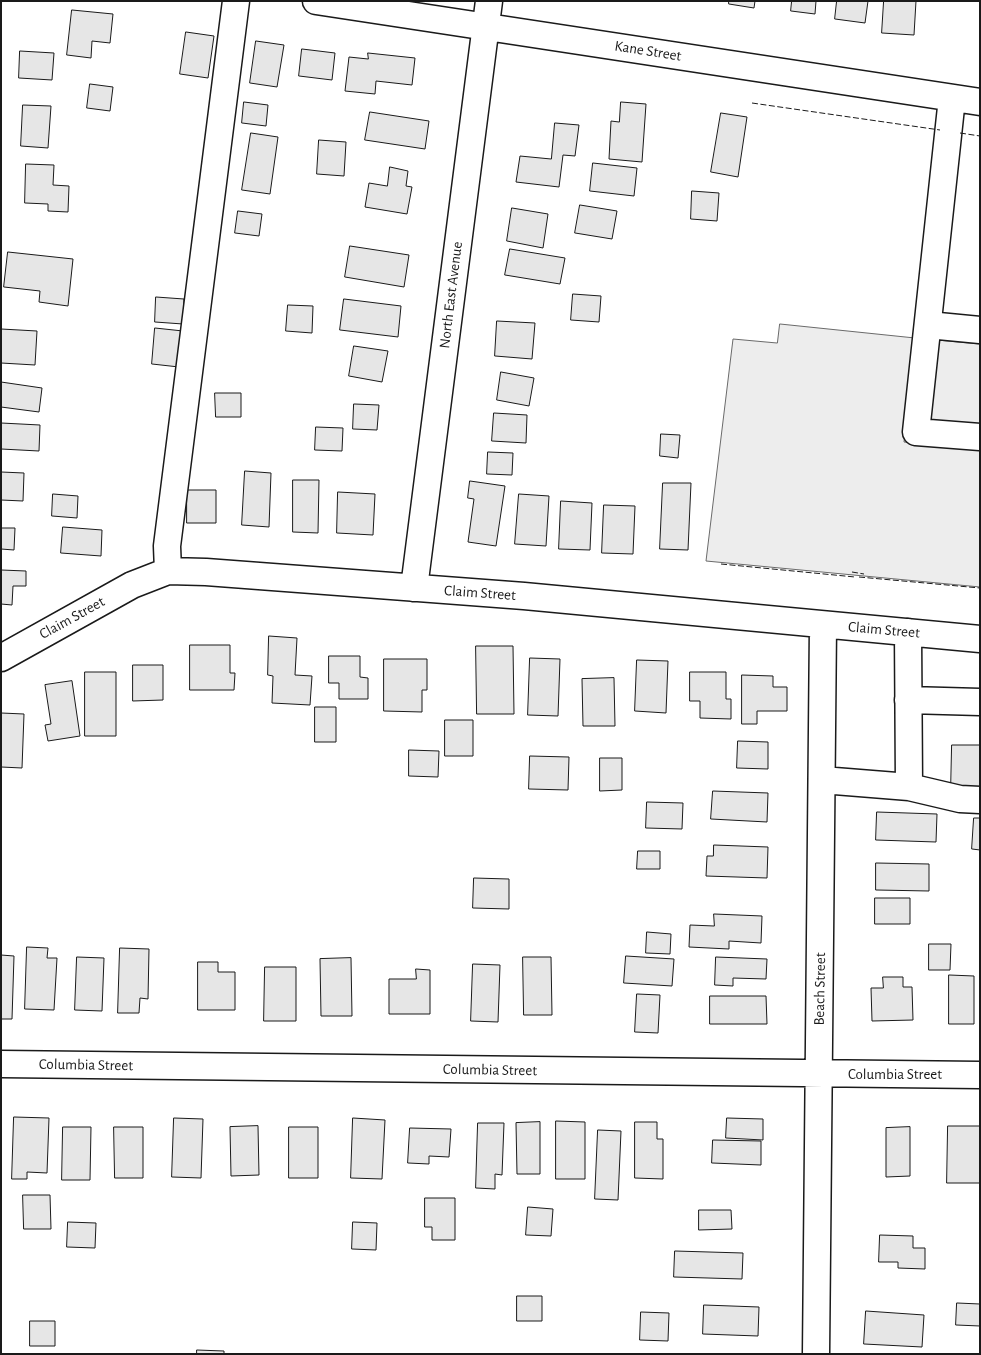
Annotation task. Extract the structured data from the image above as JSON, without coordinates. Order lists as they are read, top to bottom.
{
  "streets": {
    "street": [
      "Kane Street",
      "North East Avenue",
      "Claim Street",
      "Beach Street",
      "Columbia Street"
    ]
  },
  "crossings": [
    ["Kane Street", "North East Avenue"],
    ["North East Avenue", "Claim Street"],
    ["Claim Street", "Beach Street"],
    ["Beach Street", "Columbia Street"]
  ]
}
